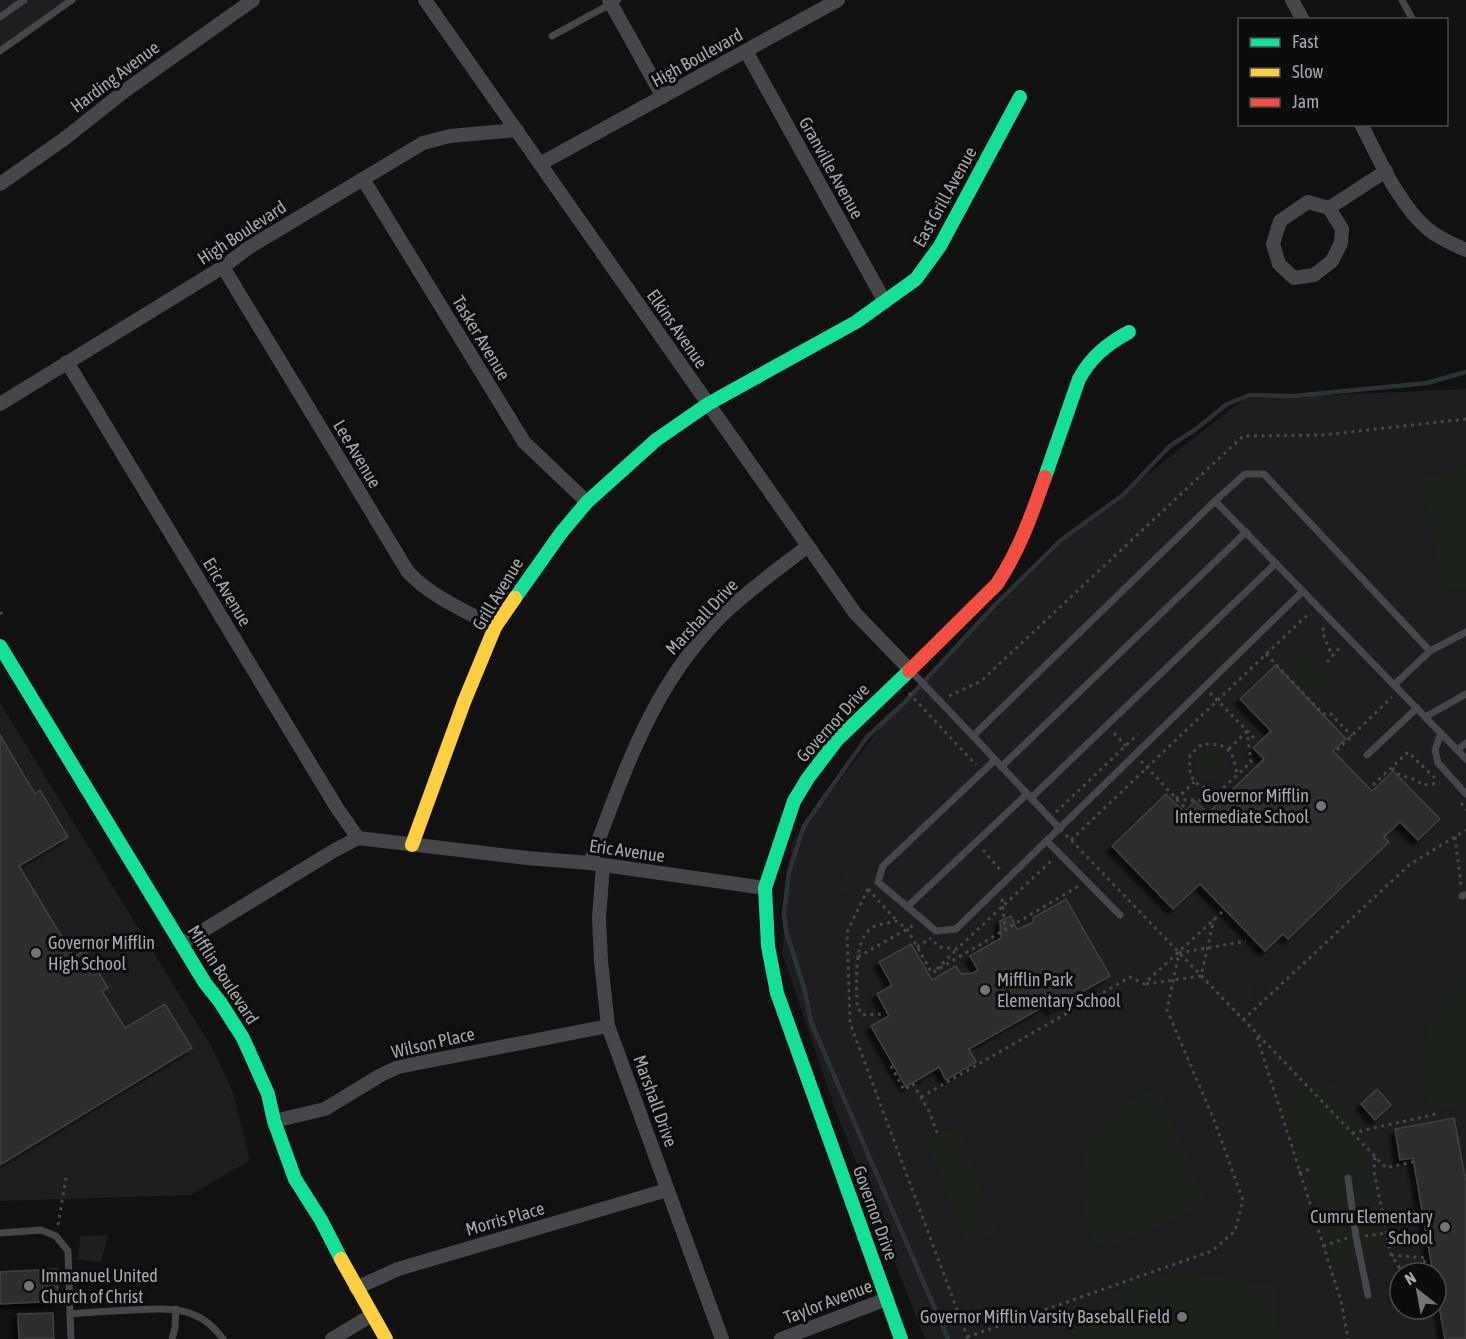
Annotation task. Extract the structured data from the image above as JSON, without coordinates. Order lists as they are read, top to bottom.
{
  "streets": {
    "street": [
      "High Boulevard",
      "Harding Avenue",
      "Granville Avenue",
      "East Grill Avenue",
      "Elkins Avenue",
      "Tasker Avenue",
      "Lee Avenue",
      "Eric Avenue",
      "Grill Avenue",
      "Marshall Drive",
      "Governor Drive",
      "Mifflin Boulevard",
      "Wilson Place",
      "Morris Place",
      "Taylor Avenue"
    ]
  },
  "crossings": [
    ["High Boulevard", "Granville Avenue"],
    ["High Boulevard", "Elkins Avenue"],
    ["High Boulevard", "Tasker Avenue"],
    ["High Boulevard", "Lee Avenue"],
    ["High Boulevard", "Eric Avenue"],
    ["Granville Avenue", "East Grill Avenue"],
    ["Granville Avenue", "Grill Avenue"],
    ["East Grill Avenue", "Grill Avenue"],
    ["Elkins Avenue", "Grill Avenue"],
    ["Elkins Avenue", "Marshall Drive"],
    ["Elkins Avenue", "Governor Drive"],
    ["Tasker Avenue", "Grill Avenue"],
    ["Lee Avenue", "Grill Avenue"],
    ["Eric Avenue", "Grill Avenue"],
    ["Eric Avenue", "Marshall Drive"],
    ["Eric Avenue", "Governor Drive"],
    ["Marshall Drive", "Wilson Place"],
    ["Marshall Drive", "Morris Place"],
    ["Governor Drive", "Taylor Avenue"],
    ["Mifflin Boulevard", "Wilson Place"],
    ["Mifflin Boulevard", "Morris Place"]
  ],
  "places": [
    "Governor Mifflin Intermediate School",
    "Governor Mifflin High School",
    "Mifflin Park Elementary School",
    "Cumru Elementary School",
    "Immanuel United Church of Christ",
    "Governor Mifflin Varsity Baseball Field"
  ],
  "legend": ["Fast", "Slow", "Jam"],
  "north": "top left"
}
